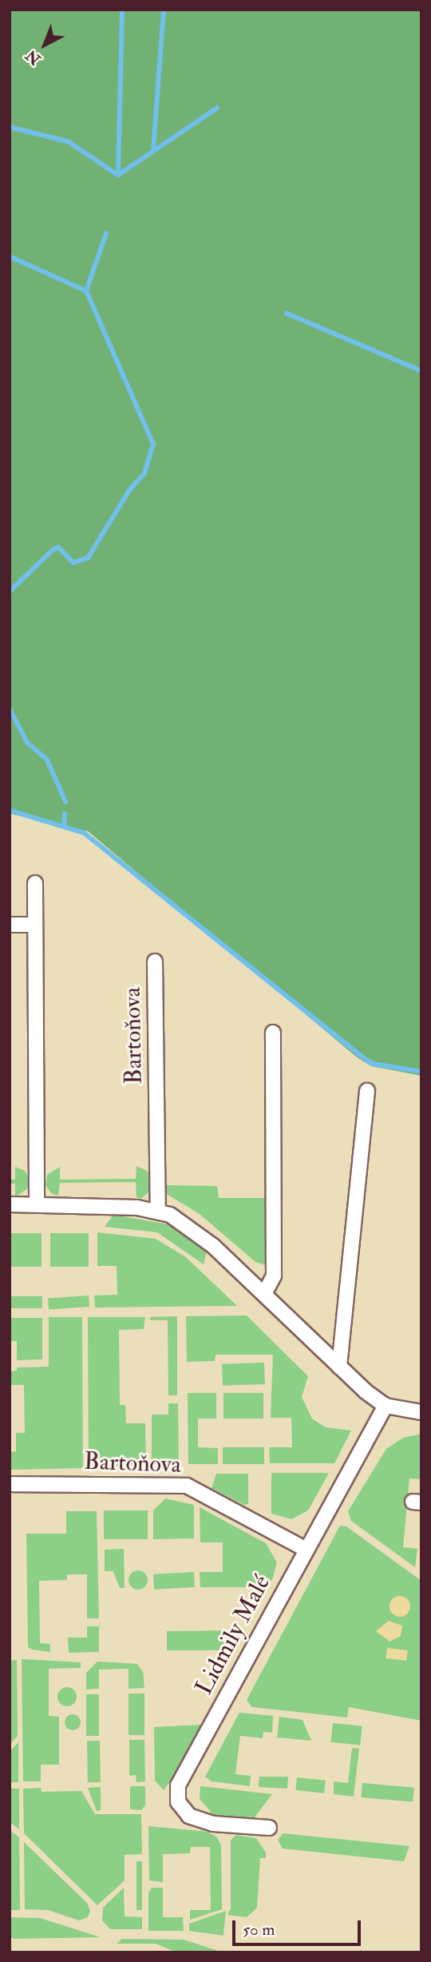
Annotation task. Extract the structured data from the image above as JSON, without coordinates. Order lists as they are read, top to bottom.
{
  "streets": {
    "street": ["Bartoňova", "Lidmily Malé"]
  },
  "crossings": [
    ["Bartoňova", "Lidmily Malé"]
  ],
  "scale_bar": "50 m",
  "north": "bottom left"
}
